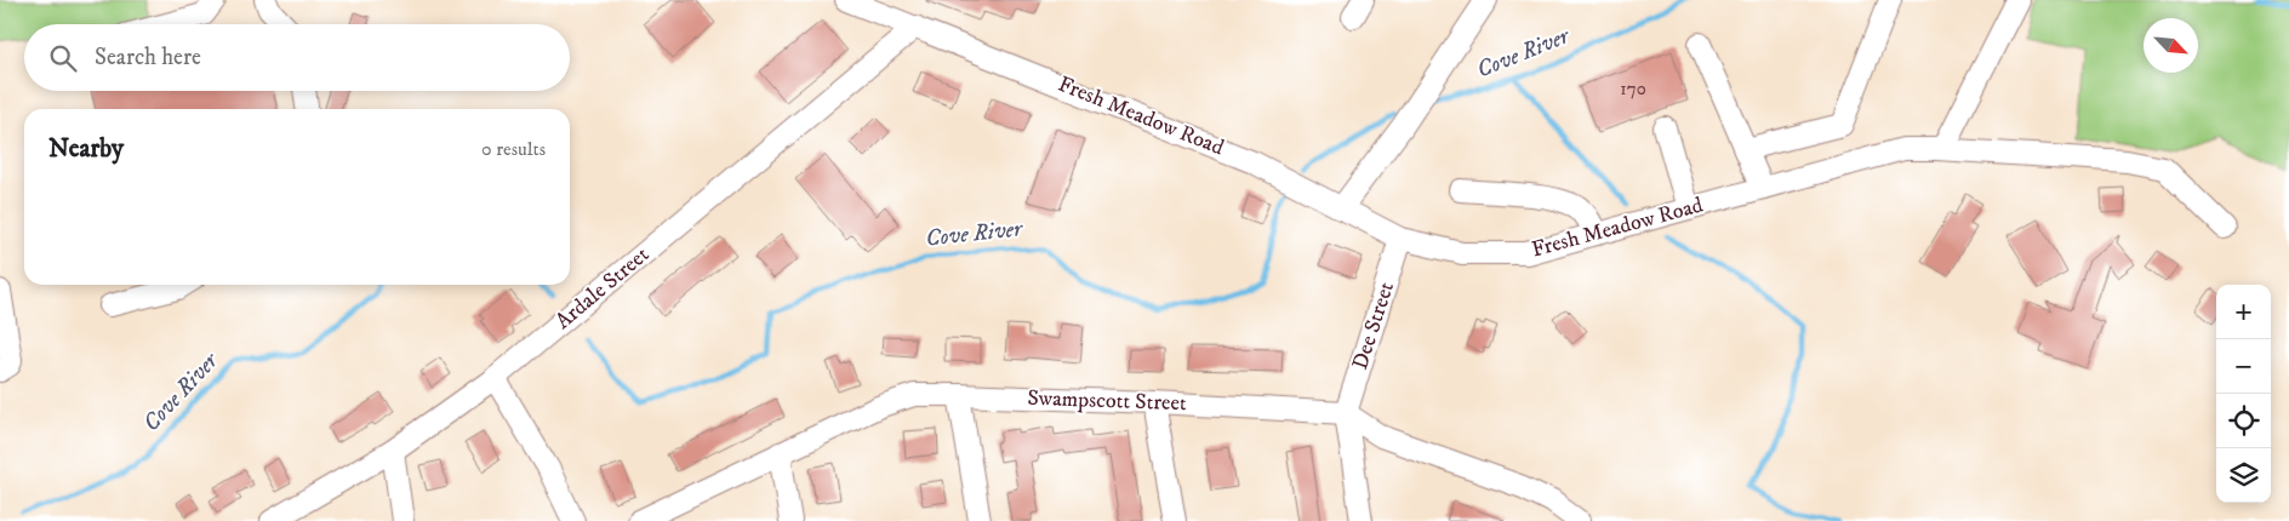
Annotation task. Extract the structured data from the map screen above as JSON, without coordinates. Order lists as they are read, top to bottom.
{
  "streets": {
    "street": [
      "Fresh Meadow Road",
      "Ardale Street",
      "Dee Street",
      "Swampscott Street"
    ]
  },
  "crossings": [
    ["Fresh Meadow Road", "Ardale Street"],
    ["Fresh Meadow Road", "Dee Street"],
    ["Dee Street", "Swampscott Street"]
  ],
  "water": ["Cove River"],
  "house_numbers": ["170"],
  "north": "bottom right",
  "page": {
    "search": "Search here",
    "heading": ["Nearby", "0 results"],
    "map_buttons": ["+", "−"]
  }
}
